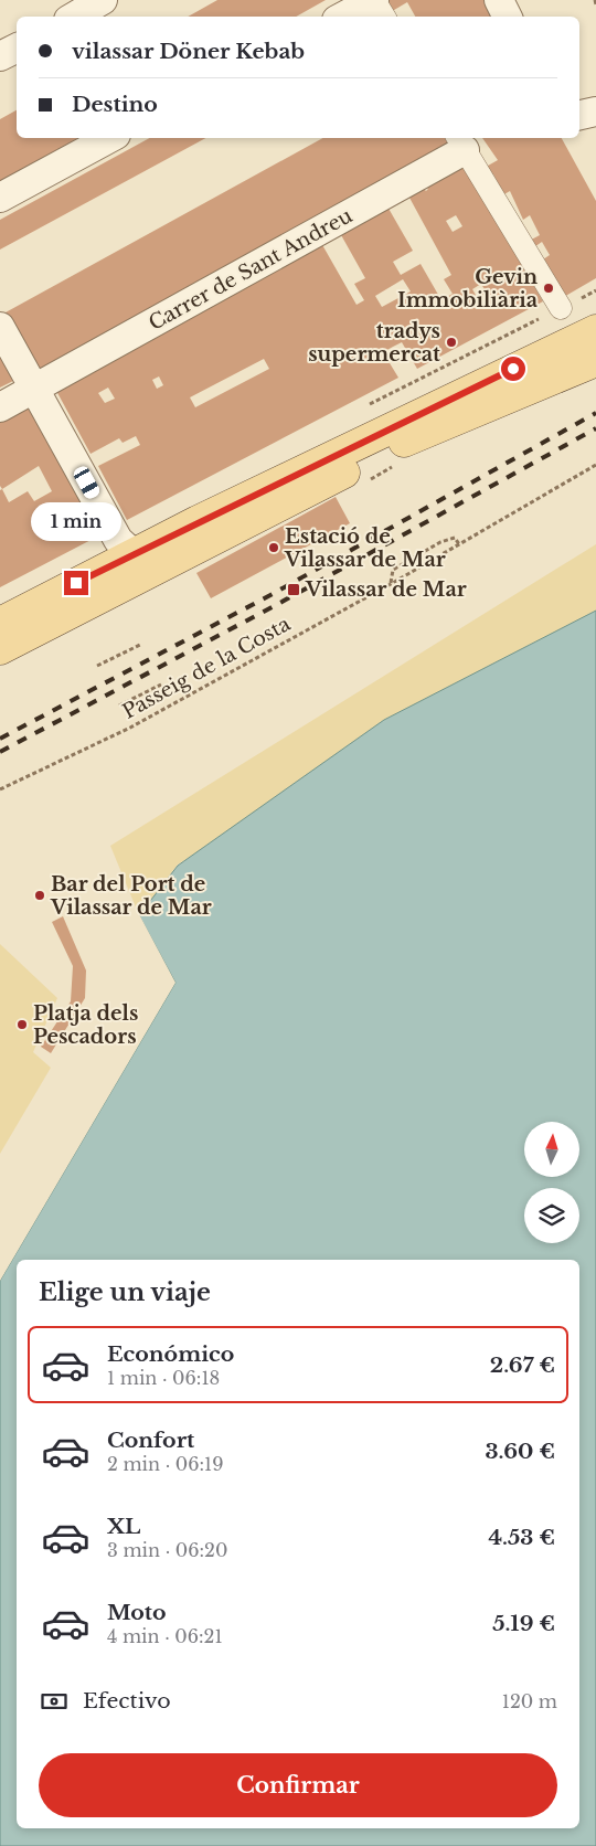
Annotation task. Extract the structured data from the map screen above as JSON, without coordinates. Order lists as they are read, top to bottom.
{
  "streets": {
    "street": ["Carrer de Sant Andreu"],
    "path": ["Passeig de la Costa"]
  },
  "places": {
    "other": [
      "Gevin Immobiliària",
      "tradys supermercat",
      "Estació de Vilassar de Mar",
      "Bar del Port de Vilassar de Mar",
      "Platja dels Pescadors"
    ],
    "transit": ["Vilassar de Mar"]
  },
  "north": "top",
  "page": {
    "banner": ["vilassar Döner Kebab", "Destino"],
    "bubble": "1 min",
    "heading": "Elige un viaje",
    "list": [
      {
        "name": "Económico",
        "note": "1 min · 06:18",
        "value": "2.67 €"
      },
      {
        "name": "Confort",
        "note": "2 min · 06:19",
        "value": "3.60 €"
      },
      {
        "name": "XL",
        "note": "3 min · 06:20",
        "value": "4.53 €"
      },
      {
        "name": "Moto",
        "note": "4 min · 06:21",
        "value": "5.19 €"
      }
    ],
    "pay": ["Efectivo", "120 m"],
    "buttons": "Confirmar"
  }
}
